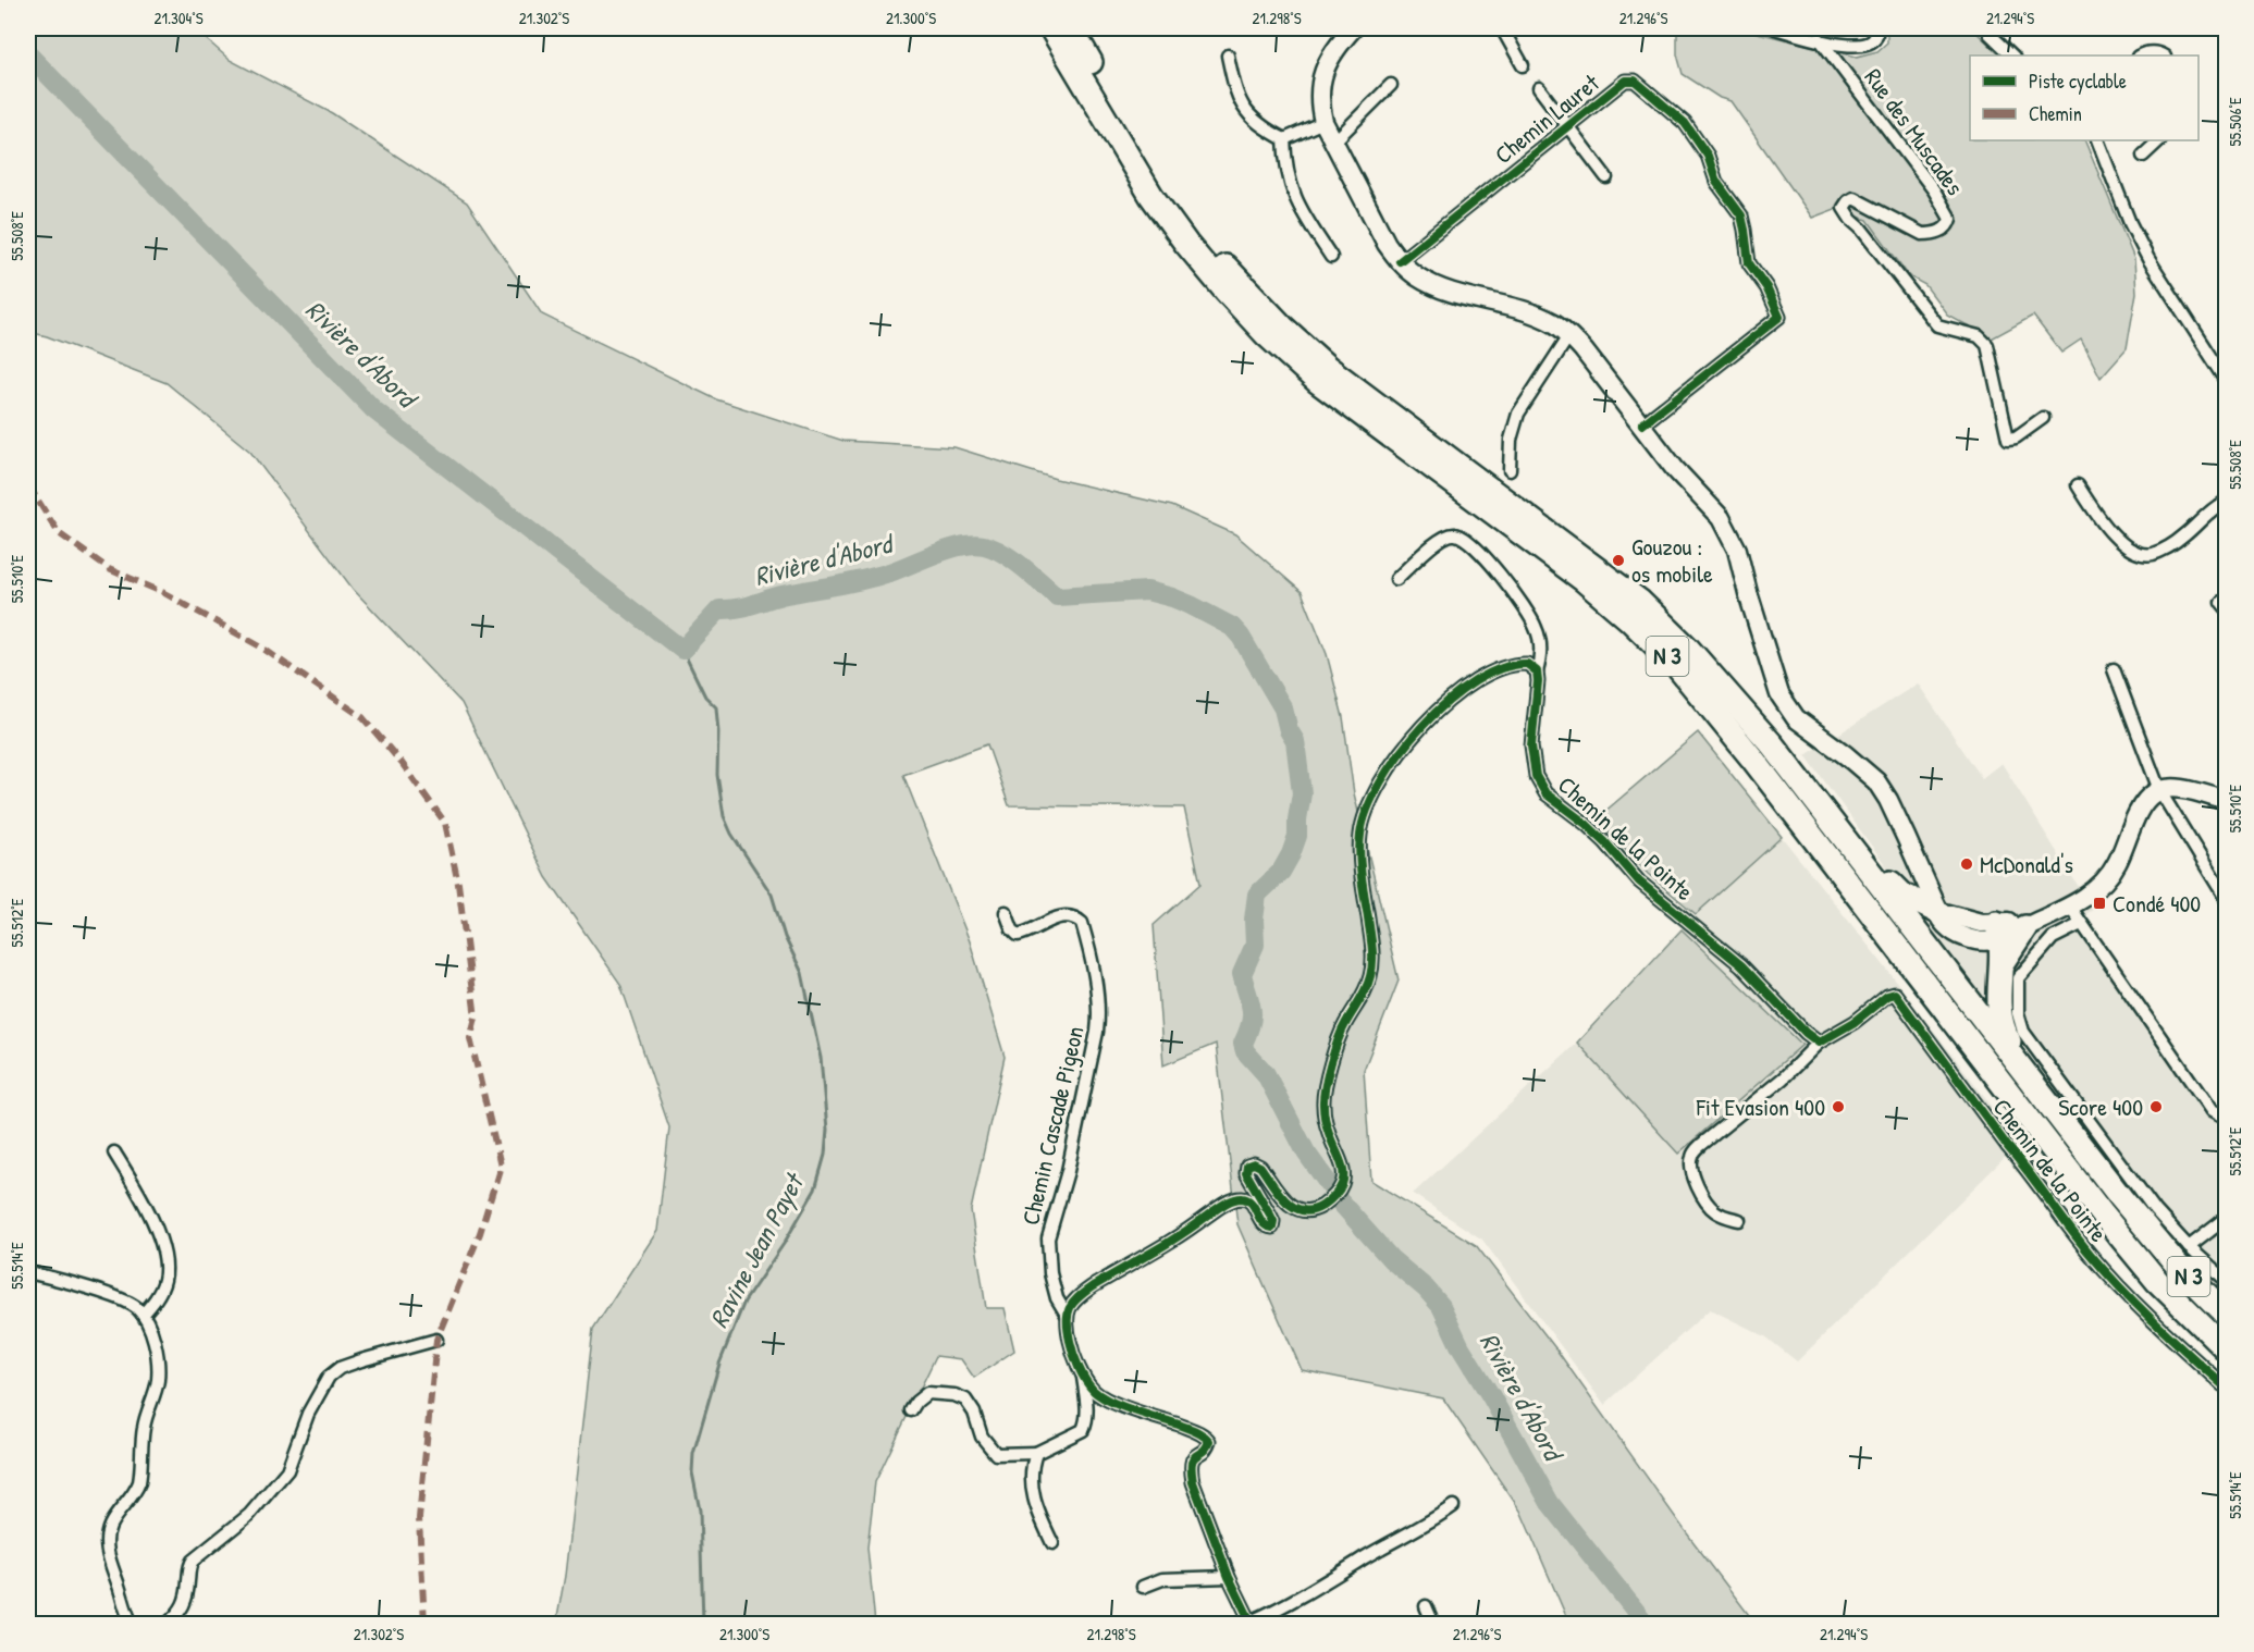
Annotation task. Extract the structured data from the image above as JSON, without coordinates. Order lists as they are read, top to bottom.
{
  "streets": {
    "highway": ["N 3"],
    "street": [
      "Chemin Lauret",
      "Rue des Muscades",
      "Chemin de la Pointe",
      "Chemin Cascade Pigeon"
    ]
  },
  "water": ["Rivière d'Abord", "Ravine Jean Payet"],
  "places": {
    "other": [
      "Gouzou : os mobile",
      "McDonald's",
      "Fit Evasion 400",
      "Score 400"
    ],
    "transit": ["Condé 400"]
  },
  "legend": ["Piste cyclable", "Chemin"],
  "coordinates": [
    "21.304°S",
    "21.302°S",
    "21.300°S",
    "21.298°S",
    "21.296°S",
    "21.294°S",
    "55.506°E",
    "55.508°E",
    "55.510°E",
    "55.512°E",
    "55.514°E"
  ]
}
